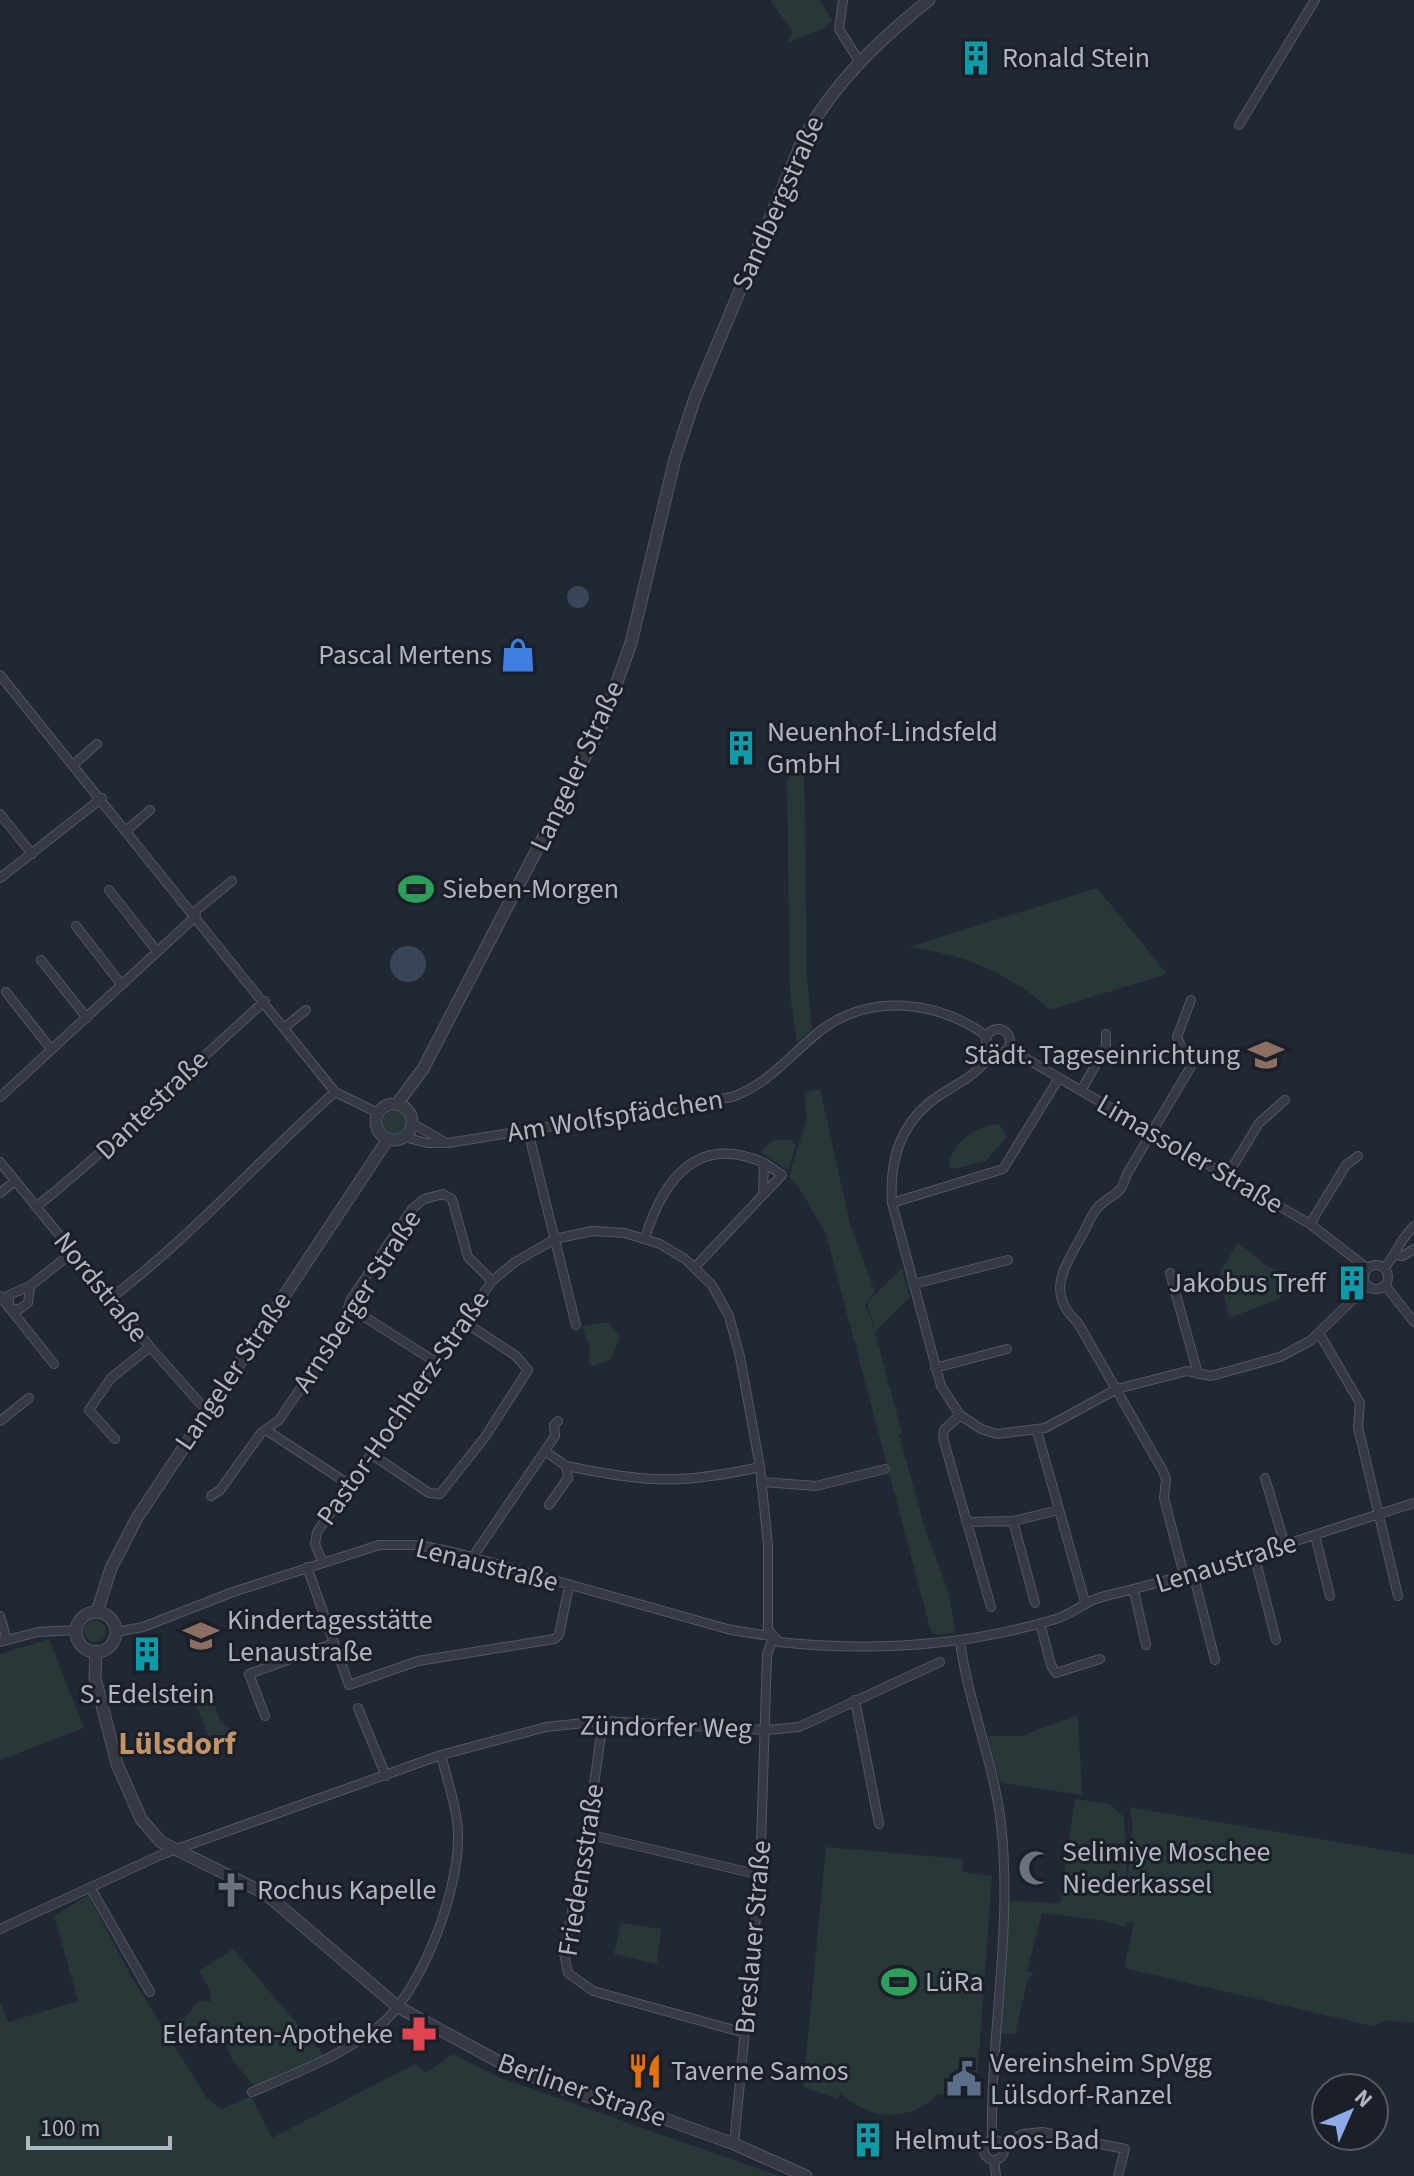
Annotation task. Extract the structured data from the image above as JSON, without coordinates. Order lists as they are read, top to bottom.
{
  "streets": {
    "street": [
      "Sandbergstraße",
      "Langeler Straße",
      "Dantestraße",
      "Am Wolfspfädchen",
      "Limassoler Straße",
      "Nordstraße",
      "Arnsberger Straße",
      "Pastor-Hochherz-Straße",
      "Lenaustraße",
      "Zündorfer Weg",
      "Friedensstraße",
      "Breslauer Straße",
      "Berliner Straße"
    ]
  },
  "crossings": [
    ["Sandbergstraße", "Langeler Straße"],
    ["Langeler Straße", "Am Wolfspfädchen"],
    ["Langeler Straße", "Nordstraße"],
    ["Langeler Straße", "Lenaustraße"],
    ["Dantestraße", "Nordstraße"],
    ["Am Wolfspfädchen", "Limassoler Straße"],
    ["Arnsberger Straße", "Pastor-Hochherz-Straße"],
    ["Pastor-Hochherz-Straße", "Lenaustraße"],
    ["Pastor-Hochherz-Straße", "Zündorfer Weg"],
    ["Pastor-Hochherz-Straße", "Breslauer Straße"],
    ["Zündorfer Weg", "Friedensstraße"],
    ["Zündorfer Weg", "Breslauer Straße"],
    ["Zündorfer Weg", "Berliner Straße"],
    ["Friedensstraße", "Breslauer Straße"],
    ["Breslauer Straße", "Berliner Straße"]
  ],
  "districts": ["Lülsdorf"],
  "places": {
    "building": [
      "Ronald Stein",
      "Neuenhof-Lindsfeld GmbH",
      "Jakobus Treff",
      "S. Edelstein",
      "Helmut-Loos-Bad"
    ],
    "shop": ["Pascal Mertens"],
    "sports": ["Sieben-Morgen", "LüRa"],
    "school or university": ["Städt. Tageseinrichtung", "Kindertagesstätte Lenaustraße"],
    "mosque": ["Selimiye Moschee Niederkassel"],
    "church": ["Rochus Kapelle"],
    "pharmacy": ["Elefanten-Apotheke"],
    "restaurant": ["Taverne Samos"],
    "public building": ["Vereinsheim SpVgg Lülsdorf-Ranzel"]
  },
  "scale_bar": "100 m",
  "north": "top right"
}
